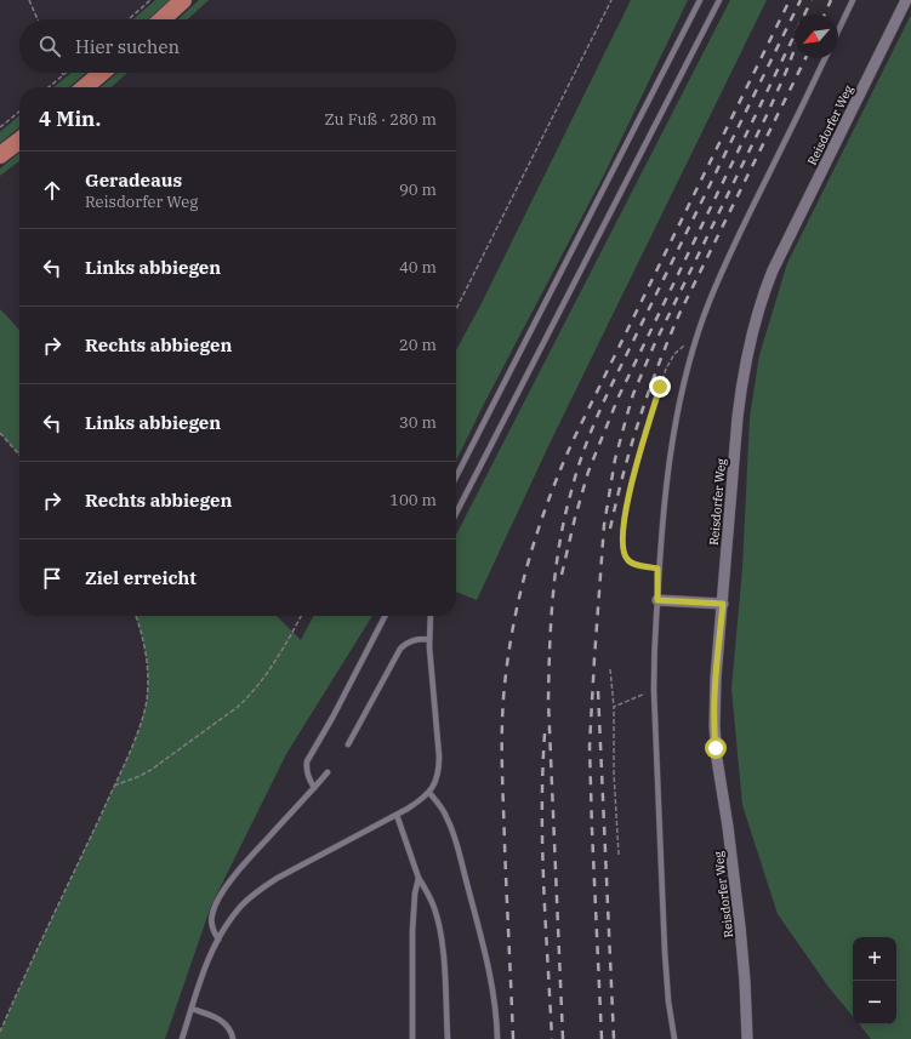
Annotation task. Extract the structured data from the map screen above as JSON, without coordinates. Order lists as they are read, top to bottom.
{
  "streets": {
    "street": ["Reisdorfer Weg"]
  },
  "north": "bottom left",
  "page": {
    "search": "Hier suchen",
    "heading": ["4 Min.", "Zu Fuß · 280 m"],
    "list": [
      ["Geradeaus", "Reisdorfer Weg", "90 m"],
      ["Links abbiegen", "40 m"],
      ["Rechts abbiegen", "20 m"],
      ["Links abbiegen", "30 m"],
      ["Rechts abbiegen", "100 m"],
      "Ziel erreicht"
    ],
    "map_buttons": ["+", "−"]
  }
}
